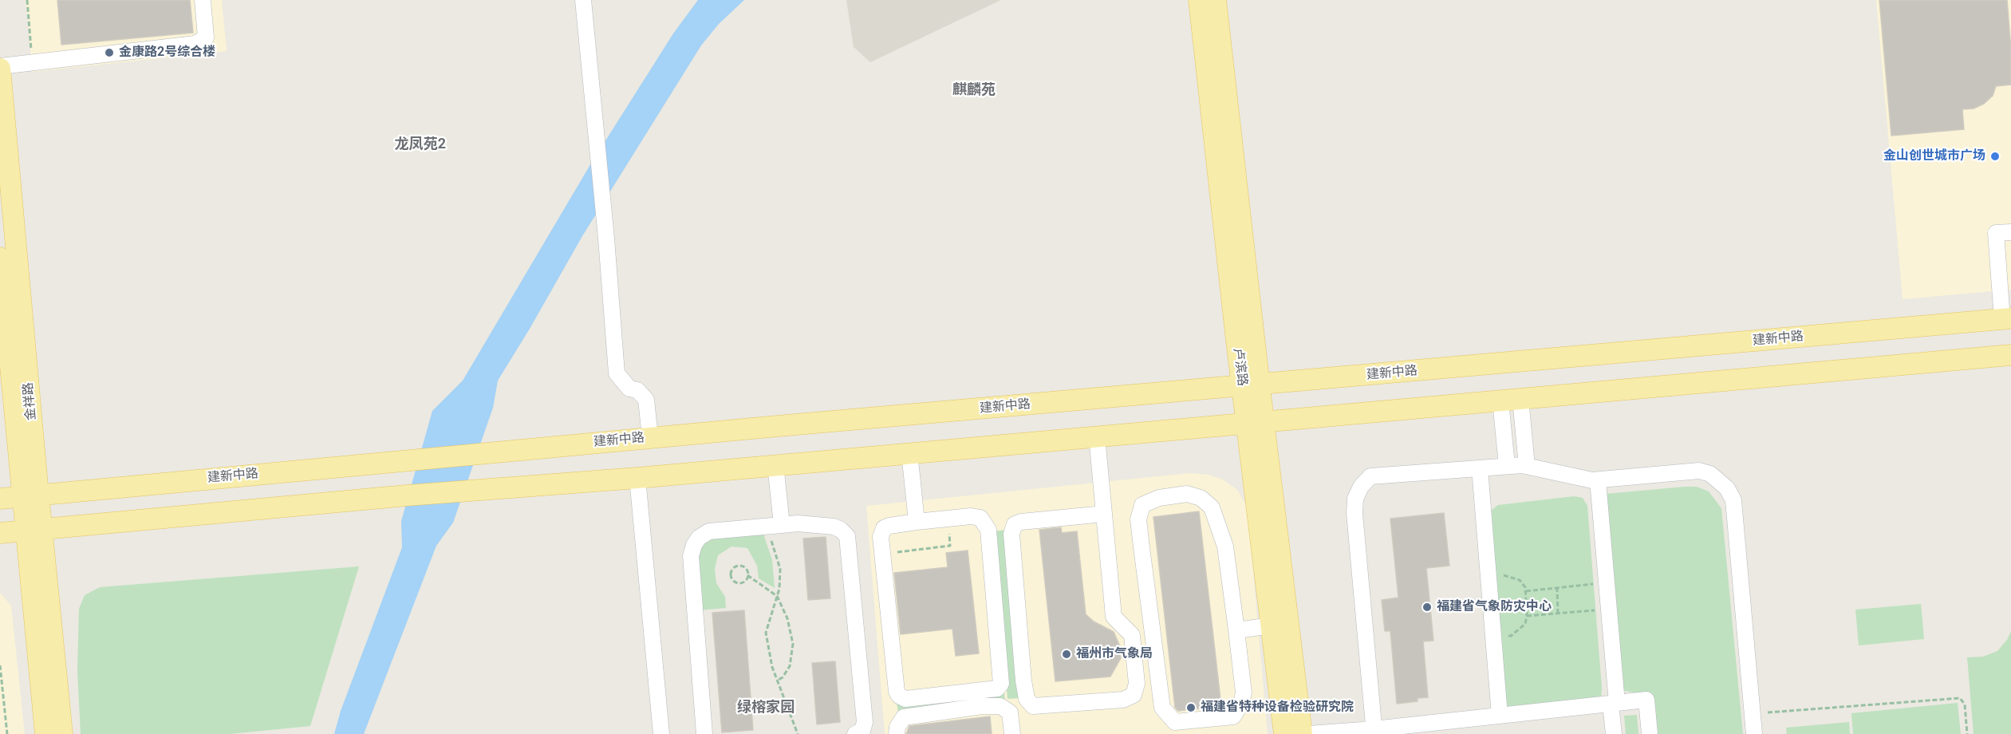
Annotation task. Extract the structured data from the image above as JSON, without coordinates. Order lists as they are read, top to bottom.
{
  "streets": {
    "main road": ["建新中路", "卢滨路", "金祥路"]
  },
  "crossings": [
    ["建新中路", "卢滨路"],
    ["建新中路", "金祥路"]
  ],
  "districts": ["麒麟苑", "龙凤苑2", "绿榕家园"],
  "places": [
    "金康路2号综合楼",
    "金山创世城市广场",
    "福建省气象防灾中心",
    "福州市气象局",
    "福建省特种设备检验研究院"
  ]
}
